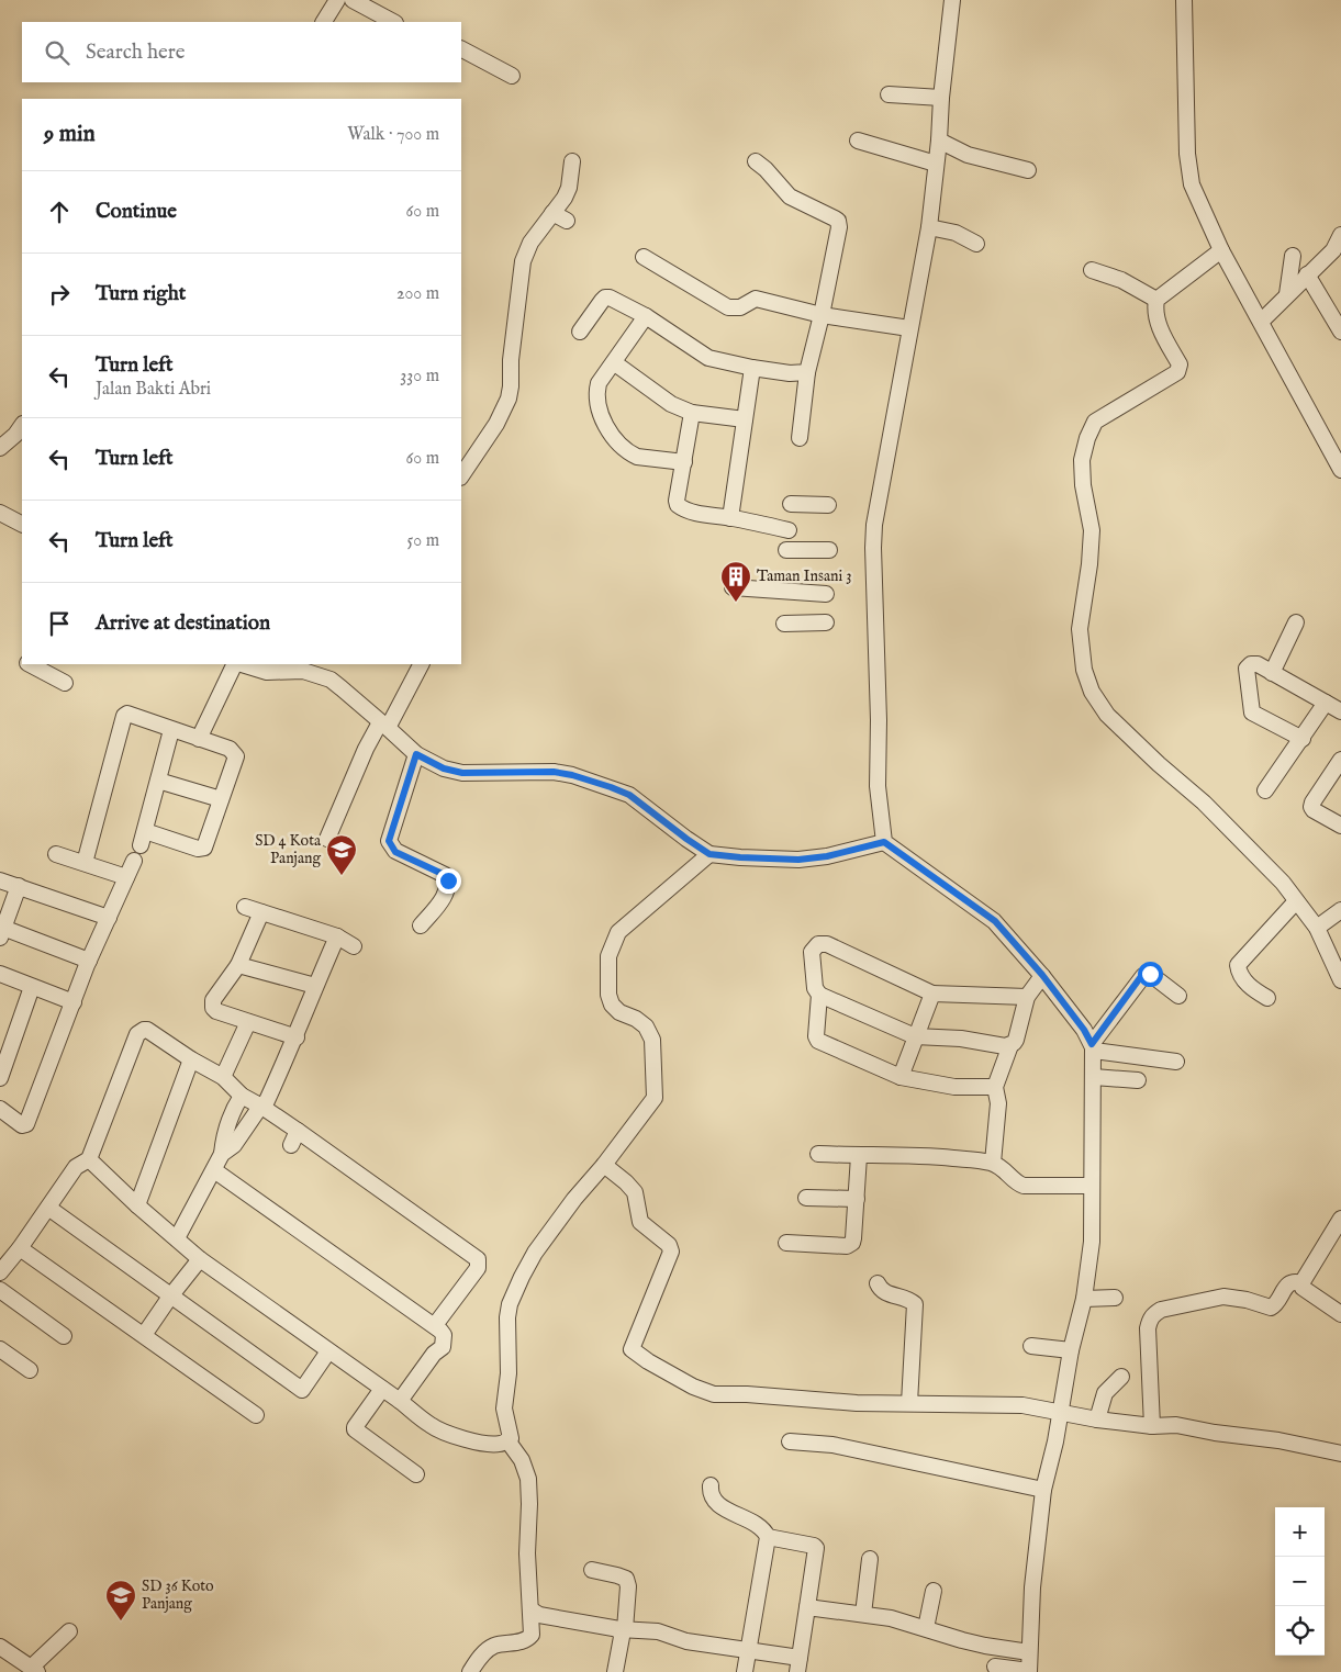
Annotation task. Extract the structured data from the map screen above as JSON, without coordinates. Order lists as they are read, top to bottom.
{
  "places": {
    "building": ["Taman Insani 3"],
    "school or university": ["SD 4 Kota Panjang", "SD 36 Koto Panjang"]
  },
  "page": {
    "search": "Search here",
    "heading": ["9 min", "Walk · 700 m"],
    "list": [
      ["Continue", "60 m"],
      ["Turn right", "200 m"],
      ["Turn left", "Jalan Bakti Abri", "330 m"],
      ["Turn left", "60 m"],
      ["Turn left", "50 m"],
      "Arrive at destination"
    ],
    "map_buttons": ["+", "−"]
  }
}
